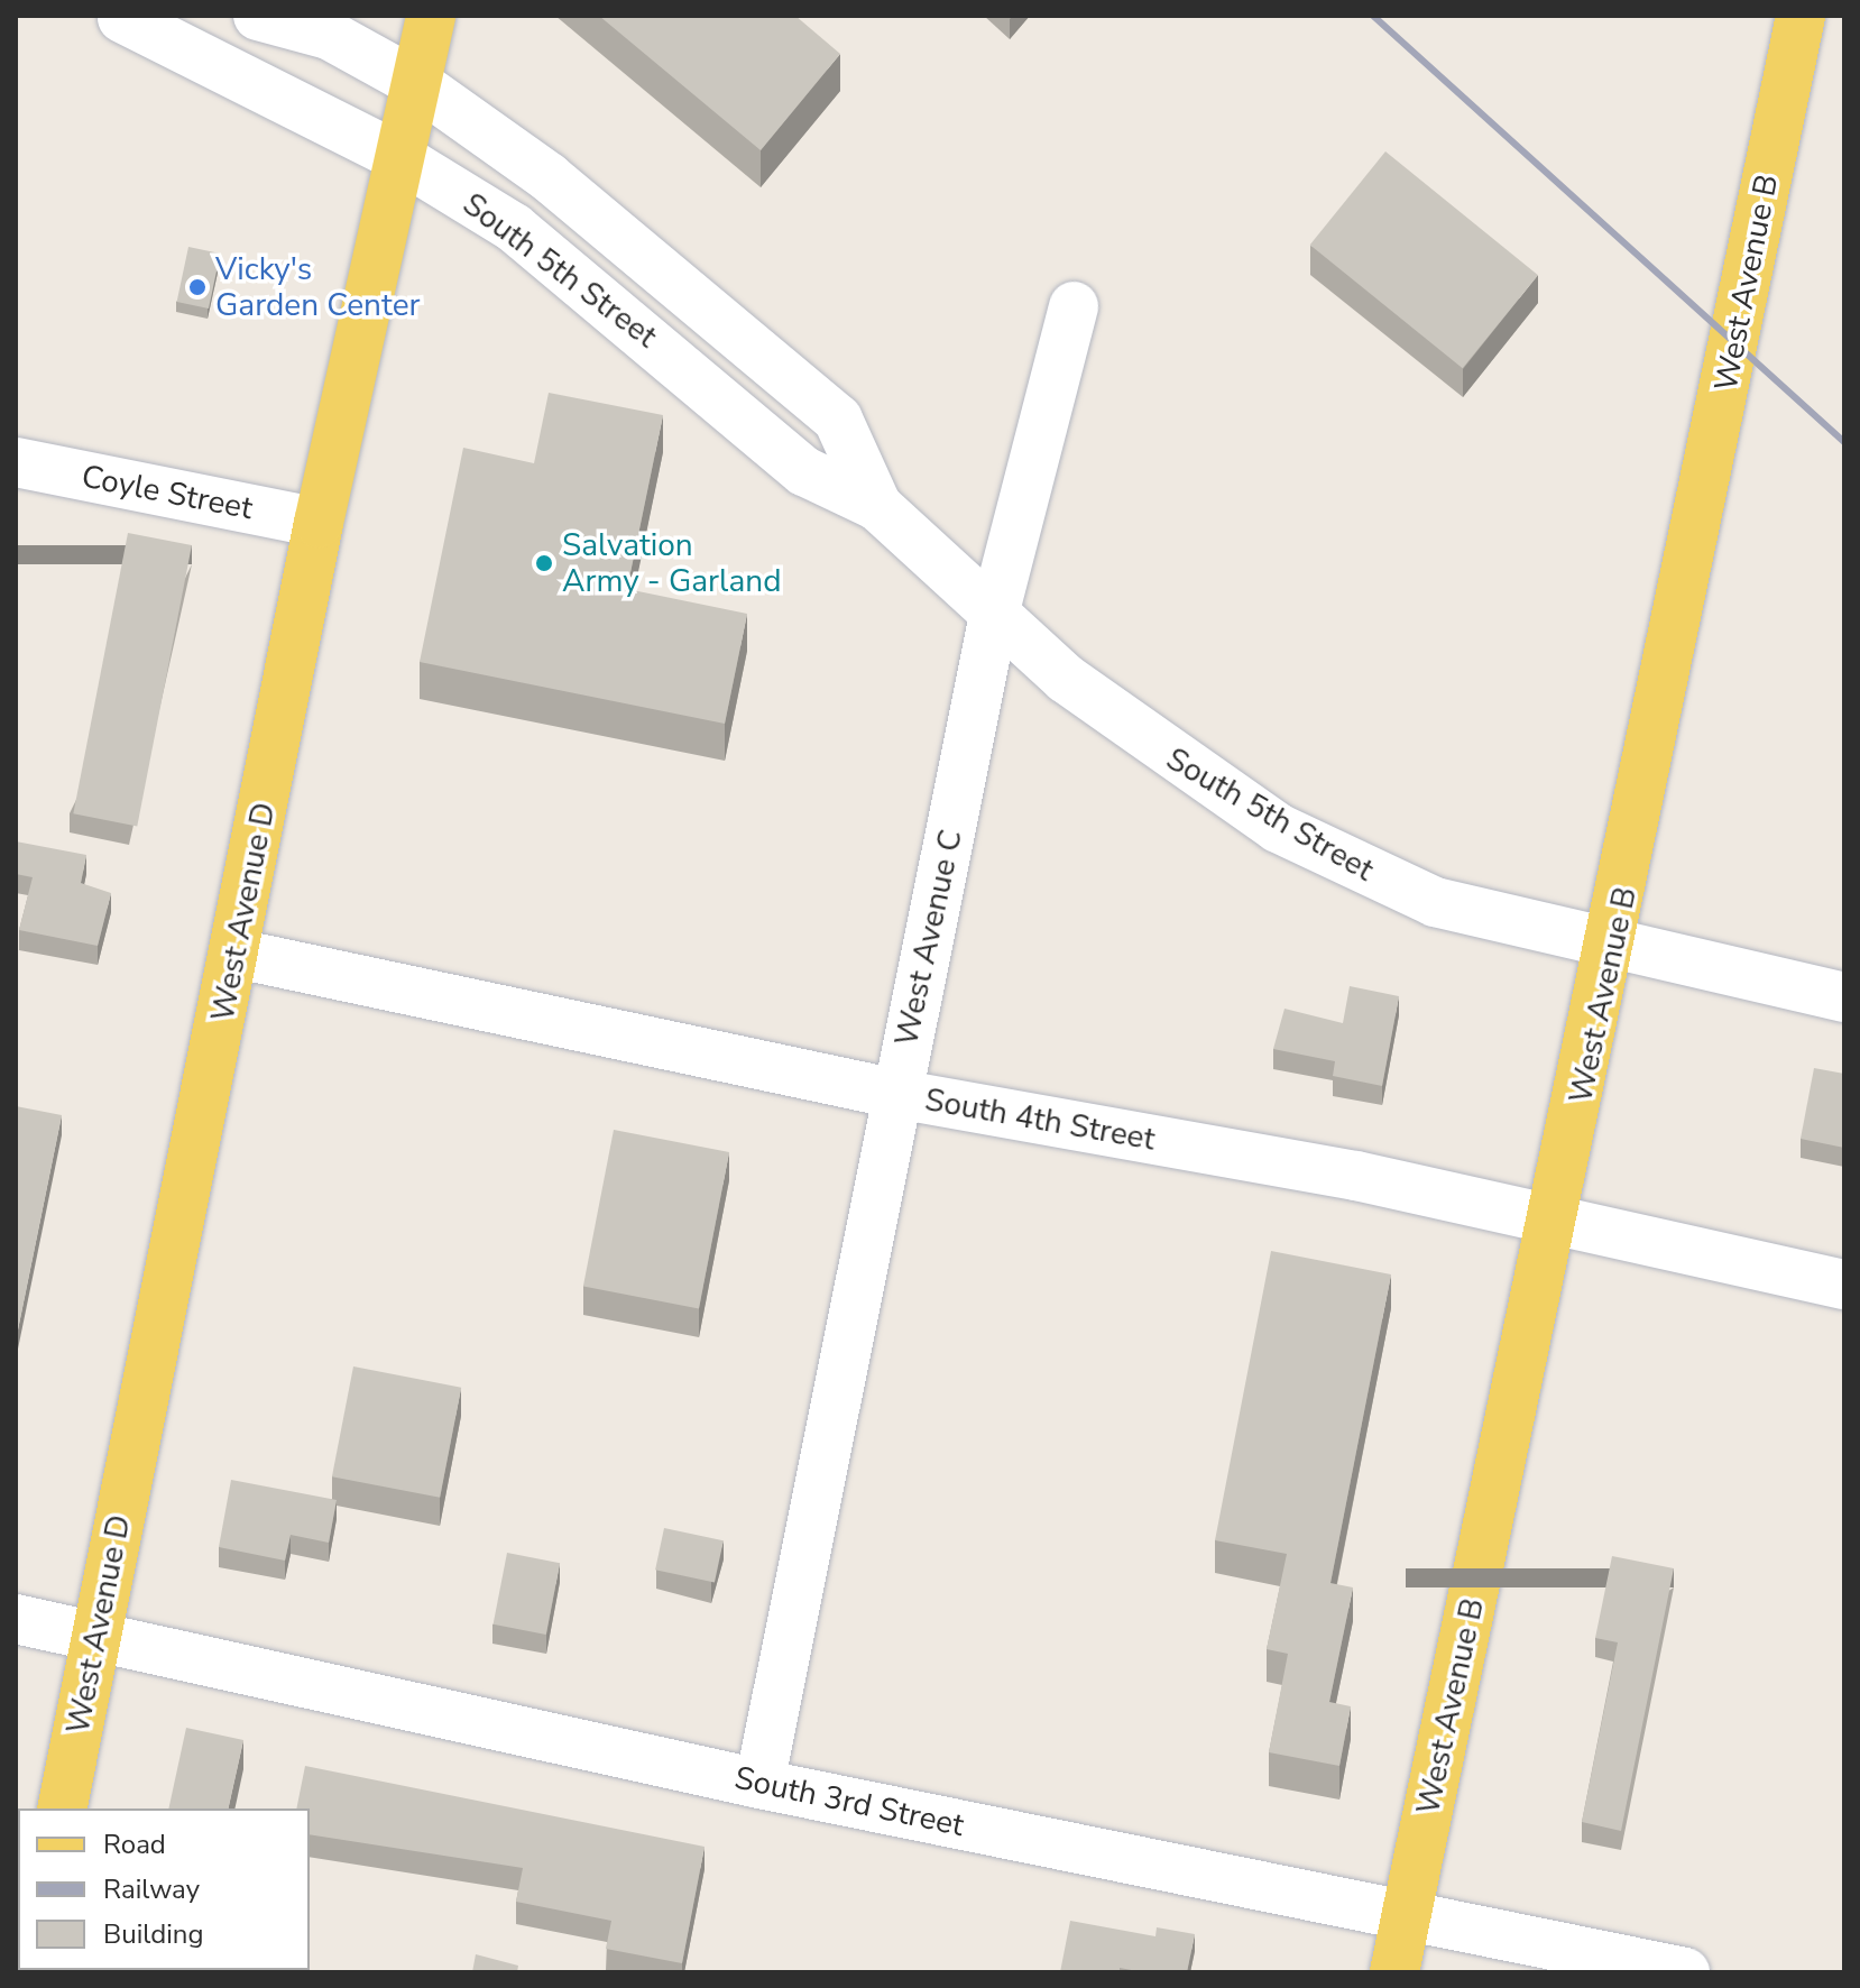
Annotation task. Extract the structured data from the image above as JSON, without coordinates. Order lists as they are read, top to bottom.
{
  "streets": {
    "main road": ["West Avenue B", "West Avenue D"],
    "street": [
      "South 5th Street",
      "Coyle Street",
      "West Avenue C",
      "South 4th Street",
      "South 3rd Street"
    ]
  },
  "crossings": [
    ["South 5th Street", "West Avenue B"],
    ["South 5th Street", "West Avenue D"],
    ["South 5th Street", "West Avenue C"],
    ["West Avenue B", "South 4th Street"],
    ["West Avenue B", "South 3rd Street"],
    ["Coyle Street", "West Avenue D"],
    ["West Avenue D", "South 4th Street"],
    ["West Avenue D", "South 3rd Street"],
    ["West Avenue C", "South 4th Street"],
    ["West Avenue C", "South 3rd Street"]
  ],
  "places": ["Vicky's Garden Center", "Salvation Army - Garland"],
  "legend": ["Road", "Railway", "Building"]
}
